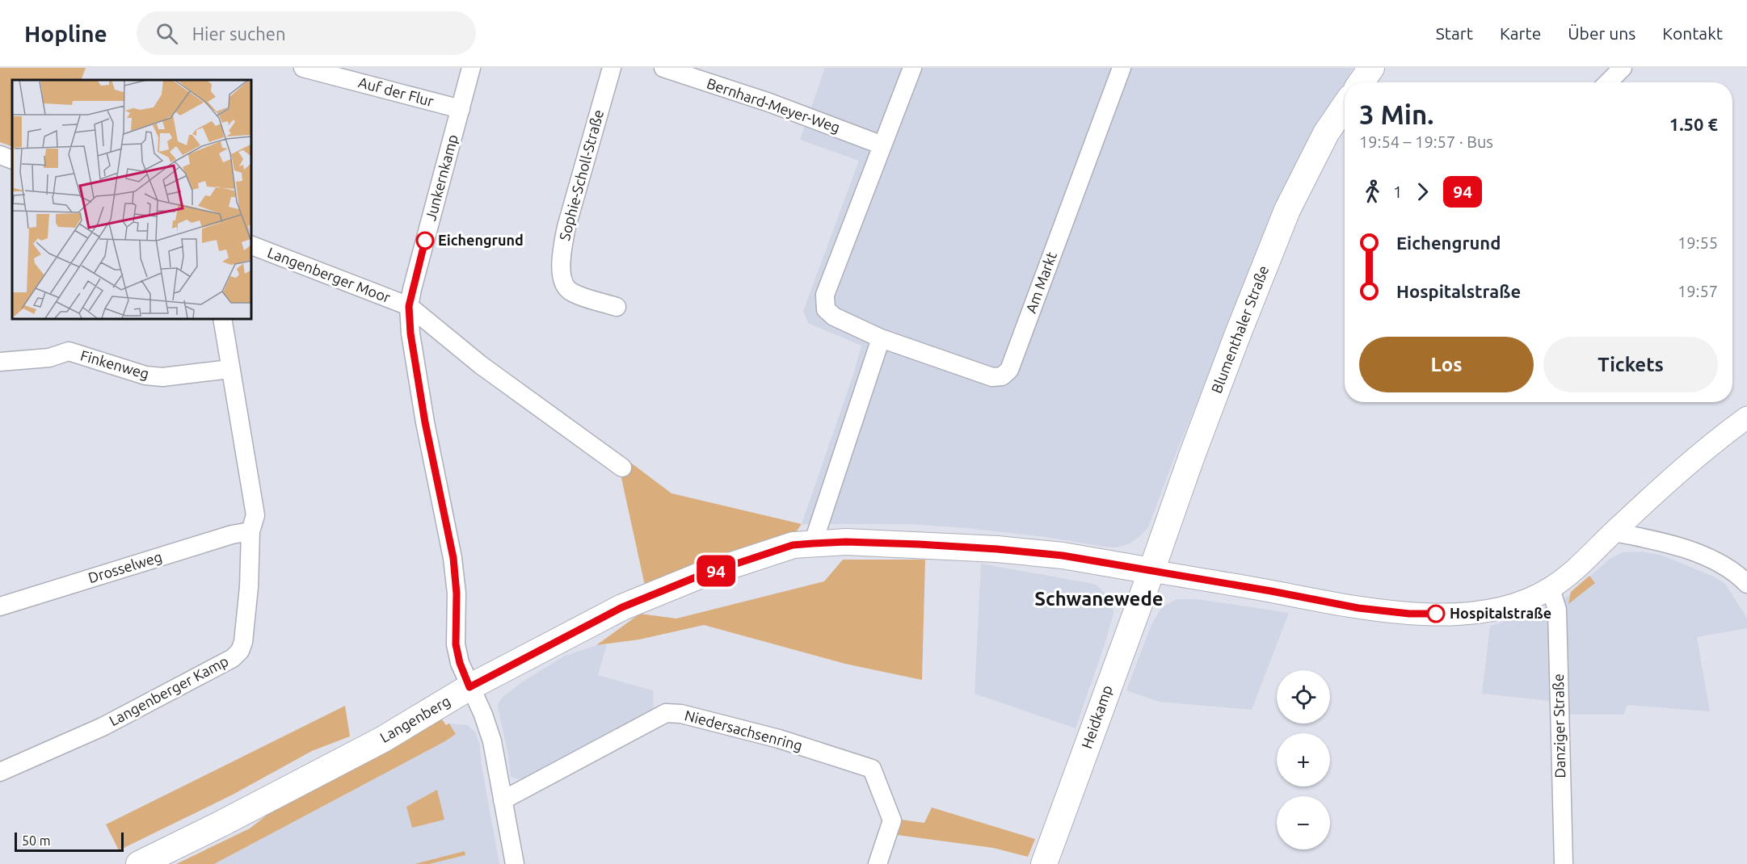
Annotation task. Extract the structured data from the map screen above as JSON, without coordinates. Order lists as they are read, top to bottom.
{
  "streets": {
    "main road": ["Blumenthaler Straße", "Heidkamp", "Langenberg"],
    "street": [
      "Auf der Flur",
      "Bernhard-Meyer-Weg",
      "Sophie-Scholl-Straße",
      "Junkernkamp",
      "Langenberger Moor",
      "Am Markt",
      "Finkenweg",
      "Drosselweg",
      "Langenberger Kamp",
      "Danziger Straße",
      "Niedersachsenring"
    ]
  },
  "crossings": [
    ["Auf der Flur", "Junkernkamp"],
    ["Bernhard-Meyer-Weg", "Am Markt"],
    ["Junkernkamp", "Langenberger Moor"],
    ["Junkernkamp", "Langenberg"],
    ["Junkernkamp", "Niedersachsenring"],
    ["Blumenthaler Straße", "Heidkamp"],
    ["Blumenthaler Straße", "Langenberg"],
    ["Finkenweg", "Langenberger Kamp"],
    ["Drosselweg", "Langenberger Kamp"],
    ["Heidkamp", "Langenberg"]
  ],
  "districts": ["Schwanewede"],
  "places": ["Eichengrund", "Hospitalstraße"],
  "lines": ["bus line 94"],
  "scale_bar": "50 m",
  "page": {
    "header": "Hopline",
    "search": "Hier suchen",
    "nav": [
      "Start",
      "Karte",
      "Über uns",
      "Kontakt"
    ],
    "on_map": "94",
    "heading": ["3 Min.", "19:54 – 19:57 · Bus", "1.50 €"],
    "legs": ["1", "94"],
    "list": [
      {
        "name": "Eichengrund",
        "value": "19:55"
      },
      {
        "name": "Hospitalstraße",
        "value": "19:57"
      }
    ],
    "buttons": ["Los", "Tickets"],
    "map_buttons": ["+", "−"],
    "scale": "50 m"
  }
}
